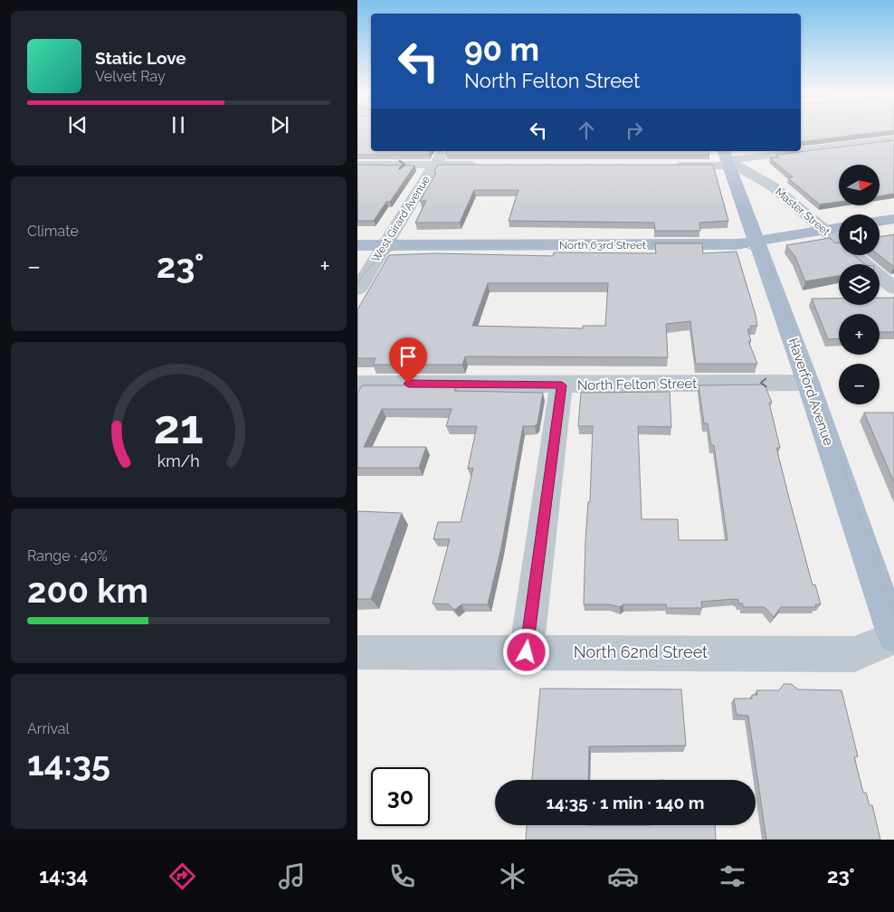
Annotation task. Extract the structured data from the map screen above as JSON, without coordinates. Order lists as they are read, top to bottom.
{
  "streets": {
    "main road": ["North 63rd Street", "Haverford Avenue"],
    "street": [
      "Master Street",
      "West Girard Avenue",
      "North Felton Street",
      "North 62nd Street"
    ]
  },
  "crossings": [
    ["Master Street", "North 63rd Street"],
    ["Master Street", "Haverford Avenue"],
    ["West Girard Avenue", "North 63rd Street"],
    ["North 63rd Street", "Haverford Avenue"],
    ["North Felton Street", "Haverford Avenue"],
    ["Haverford Avenue", "North 62nd Street"]
  ],
  "one_way": ["North Felton Street"],
  "north": "right",
  "page": {
    "turn": ["90 m", "North Felton Street"],
    "song": ["Static Love", "Velvet Ray"],
    "map_buttons": ["+", "−"],
    "tile": [
      "Climate",
      ["Range · 40%", "200 km"],
      ["Arrival", "14:35"]
    ],
    "heat": ["−", "23°", "+"],
    "limit": "30",
    "trip": "14:35 · 1 min · 140 m",
    "tabs": ["14:34", "23°"],
    "gauge": ["21", "km/h"]
  }
}
